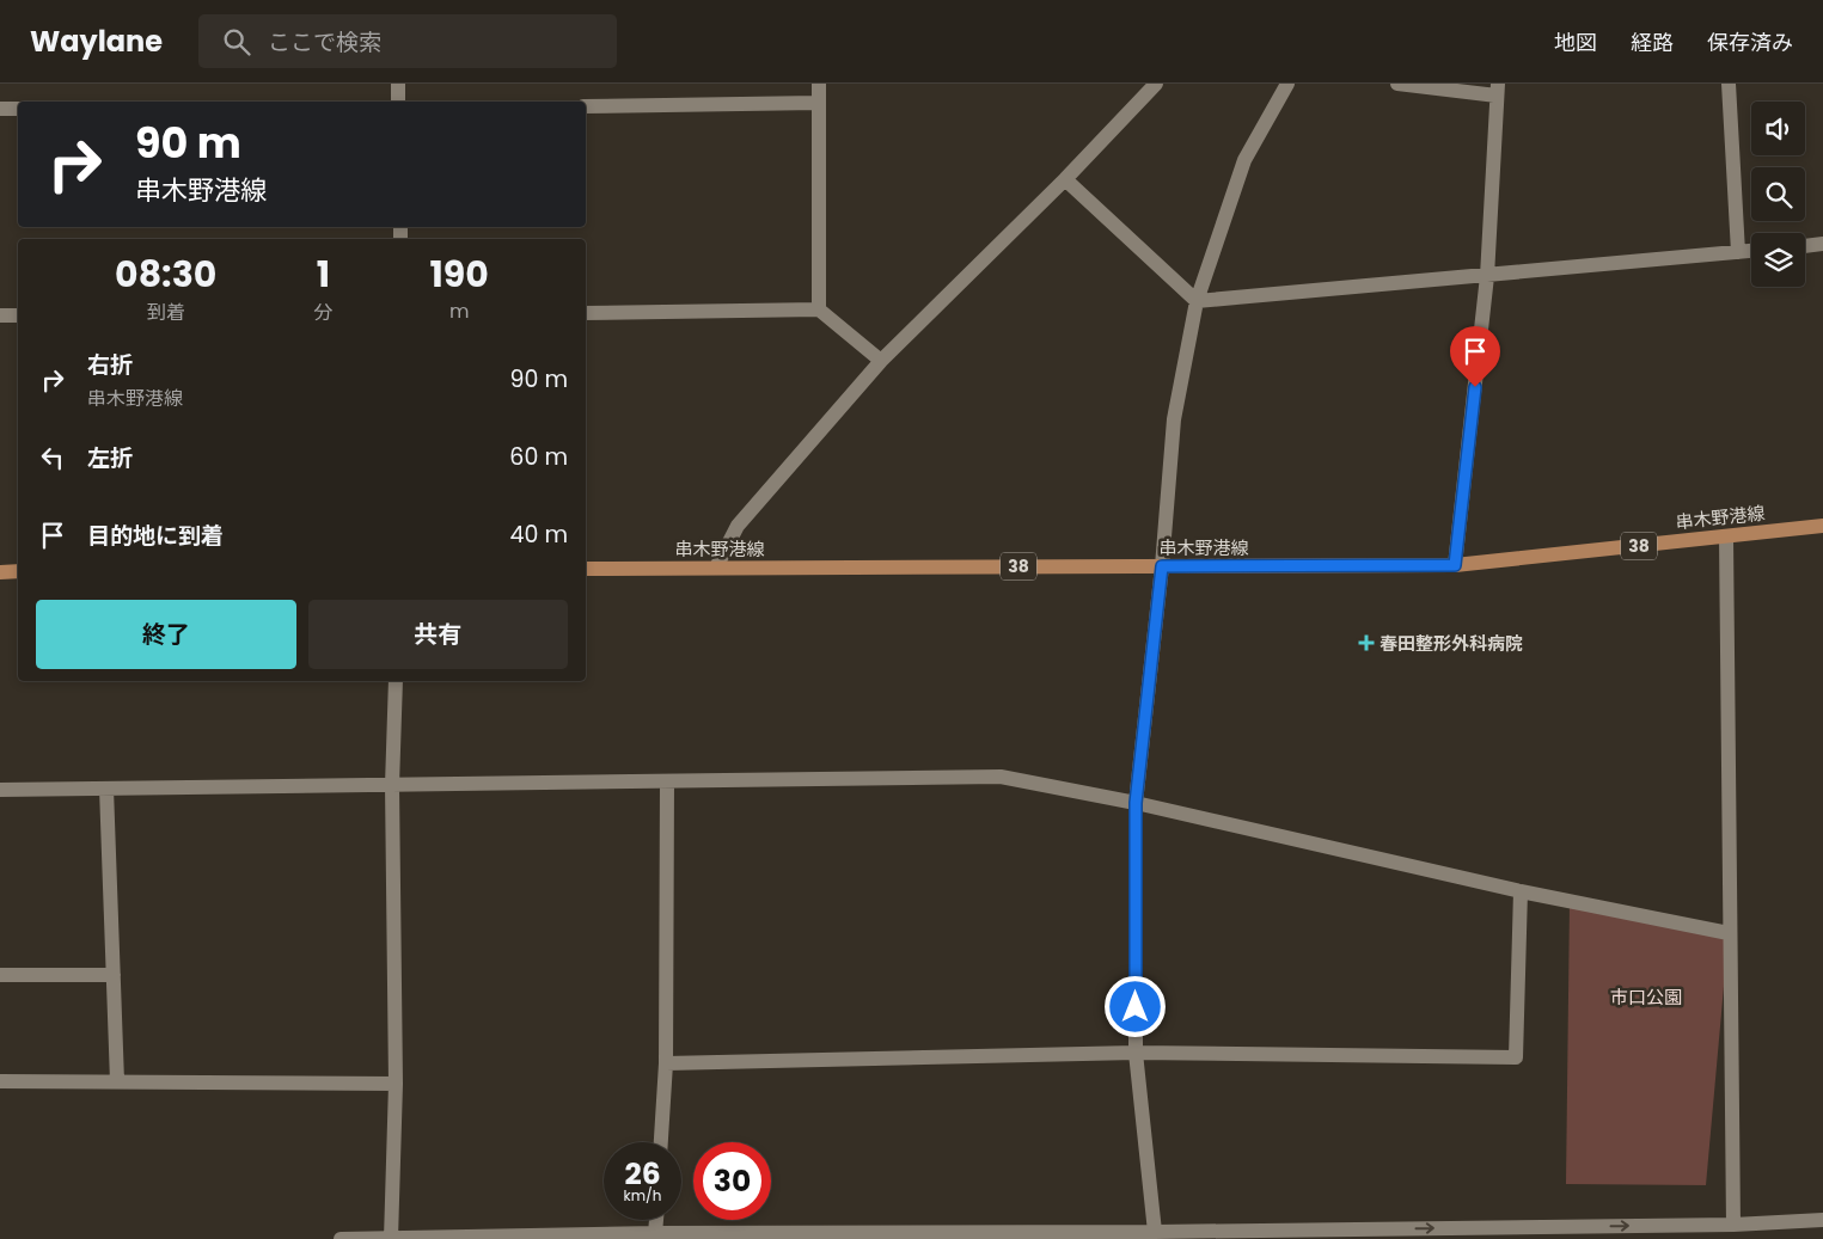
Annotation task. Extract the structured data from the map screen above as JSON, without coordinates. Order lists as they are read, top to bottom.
{
  "streets": {
    "main road": ["串木野港線", "38"]
  },
  "parks": ["市口公園"],
  "places": {
    "health": ["春田整形外科病院"]
  },
  "page": {
    "header": "Waylane",
    "search": "ここで検索",
    "nav": ["地図", "経路", "保存済み"],
    "turn": ["90 m", "串木野港線"],
    "eta": [
      "08:30",
      "到着",
      "1",
      "分",
      "190",
      "m"
    ],
    "list": [
      {
        "name": "右折",
        "note": "串木野港線",
        "value": "90 m"
      },
      {
        "name": "左折",
        "value": "60 m"
      },
      {
        "name": "目的地に到着",
        "value": "40 m"
      }
    ],
    "buttons": ["終了", "共有"],
    "speed": "26 km/h",
    "limit": "30"
  }
}
